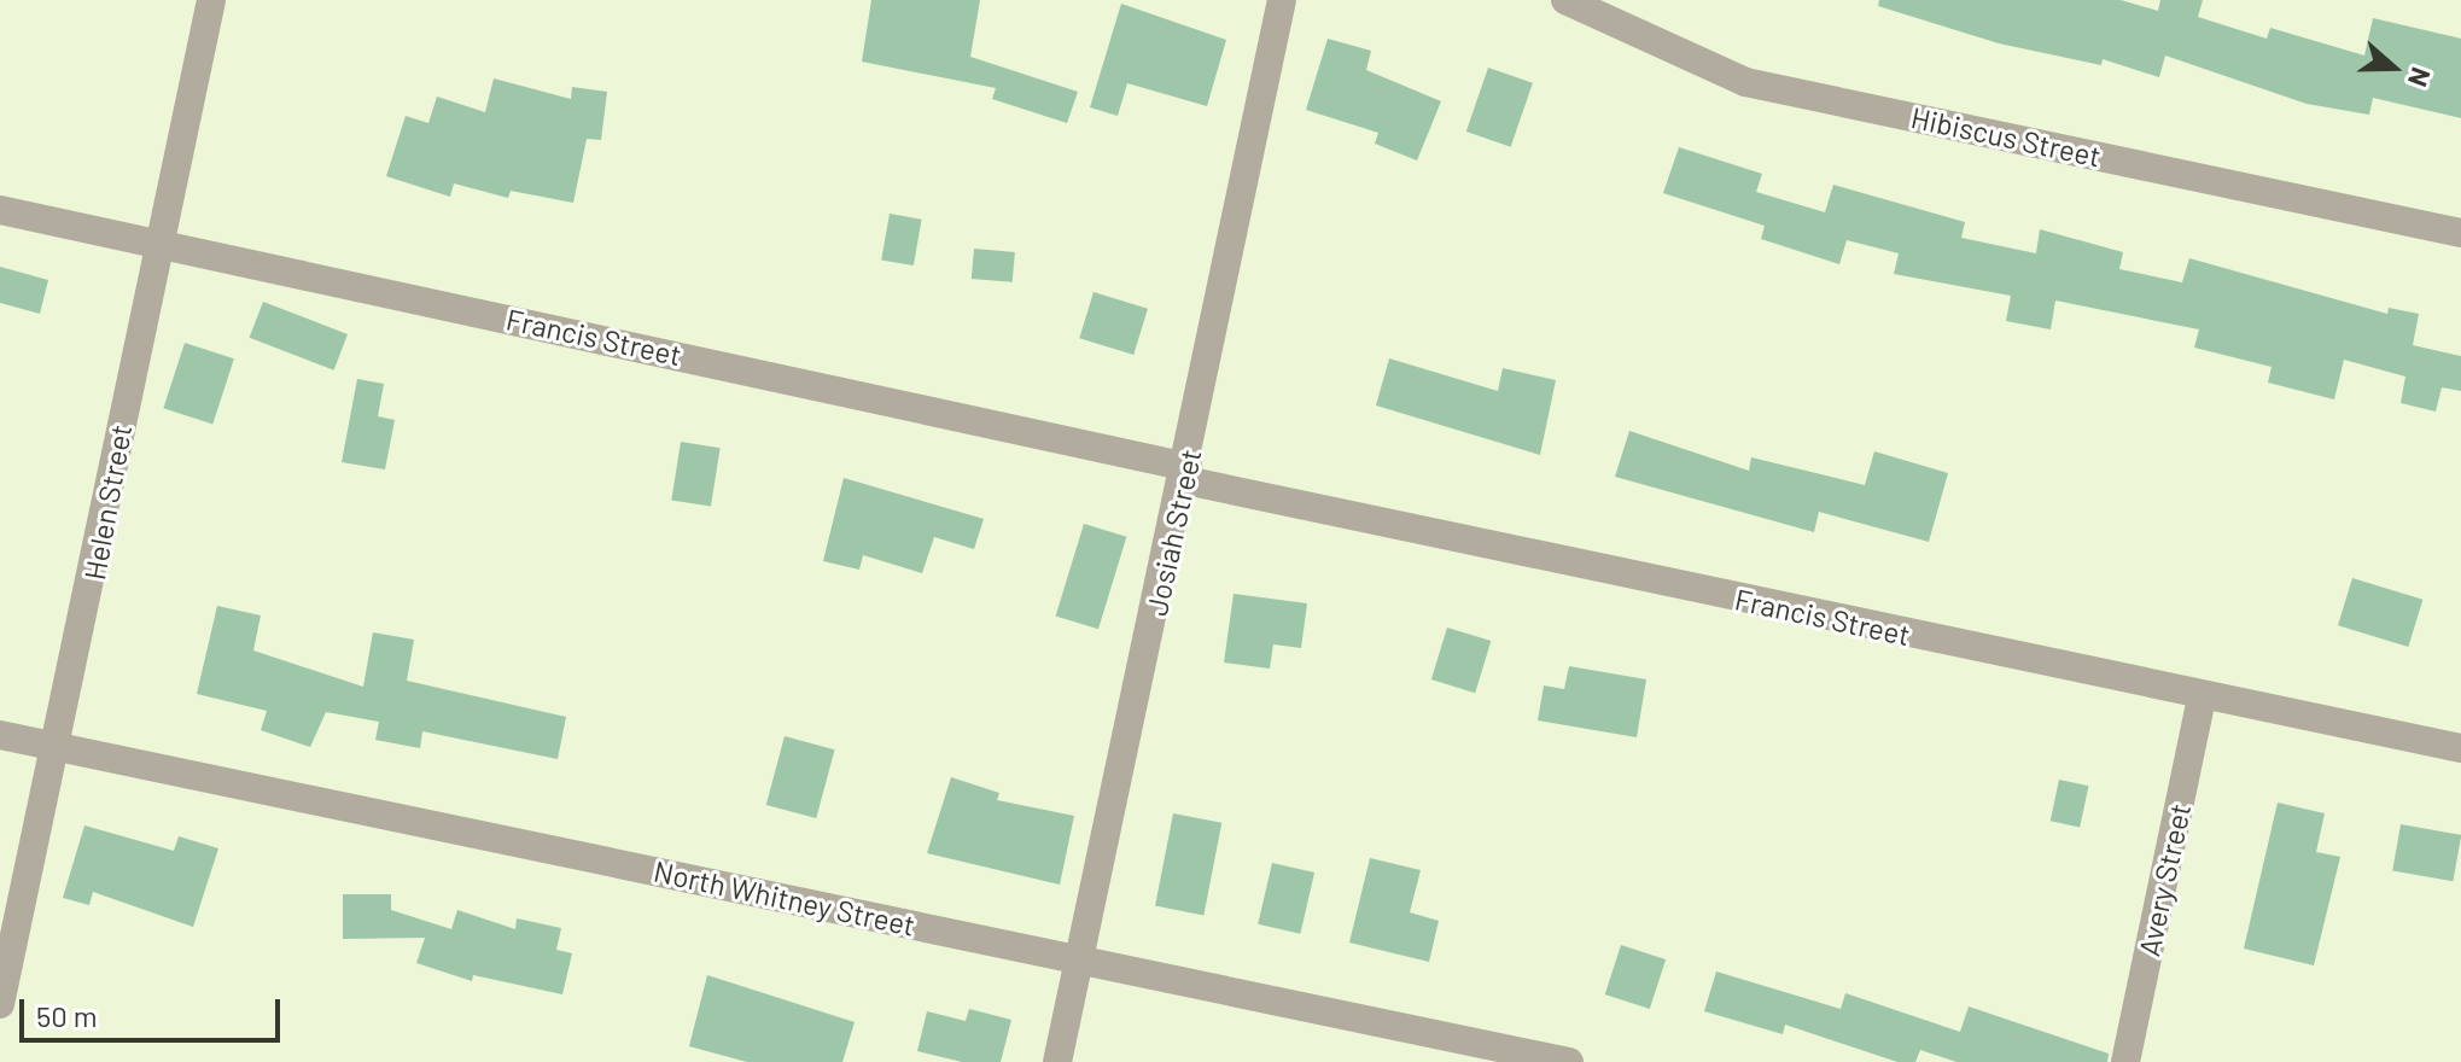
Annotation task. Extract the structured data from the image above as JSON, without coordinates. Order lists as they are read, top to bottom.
{
  "streets": {
    "street": [
      "Hibiscus Street",
      "Francis Street",
      "Helen Street",
      "Josiah Street",
      "Avery Street",
      "North Whitney Street"
    ]
  },
  "crossings": [
    ["Francis Street", "Helen Street"],
    ["Francis Street", "Josiah Street"],
    ["Francis Street", "Avery Street"],
    ["Helen Street", "North Whitney Street"],
    ["Josiah Street", "North Whitney Street"]
  ],
  "scale_bar": "50 m",
  "north": "right"
}
